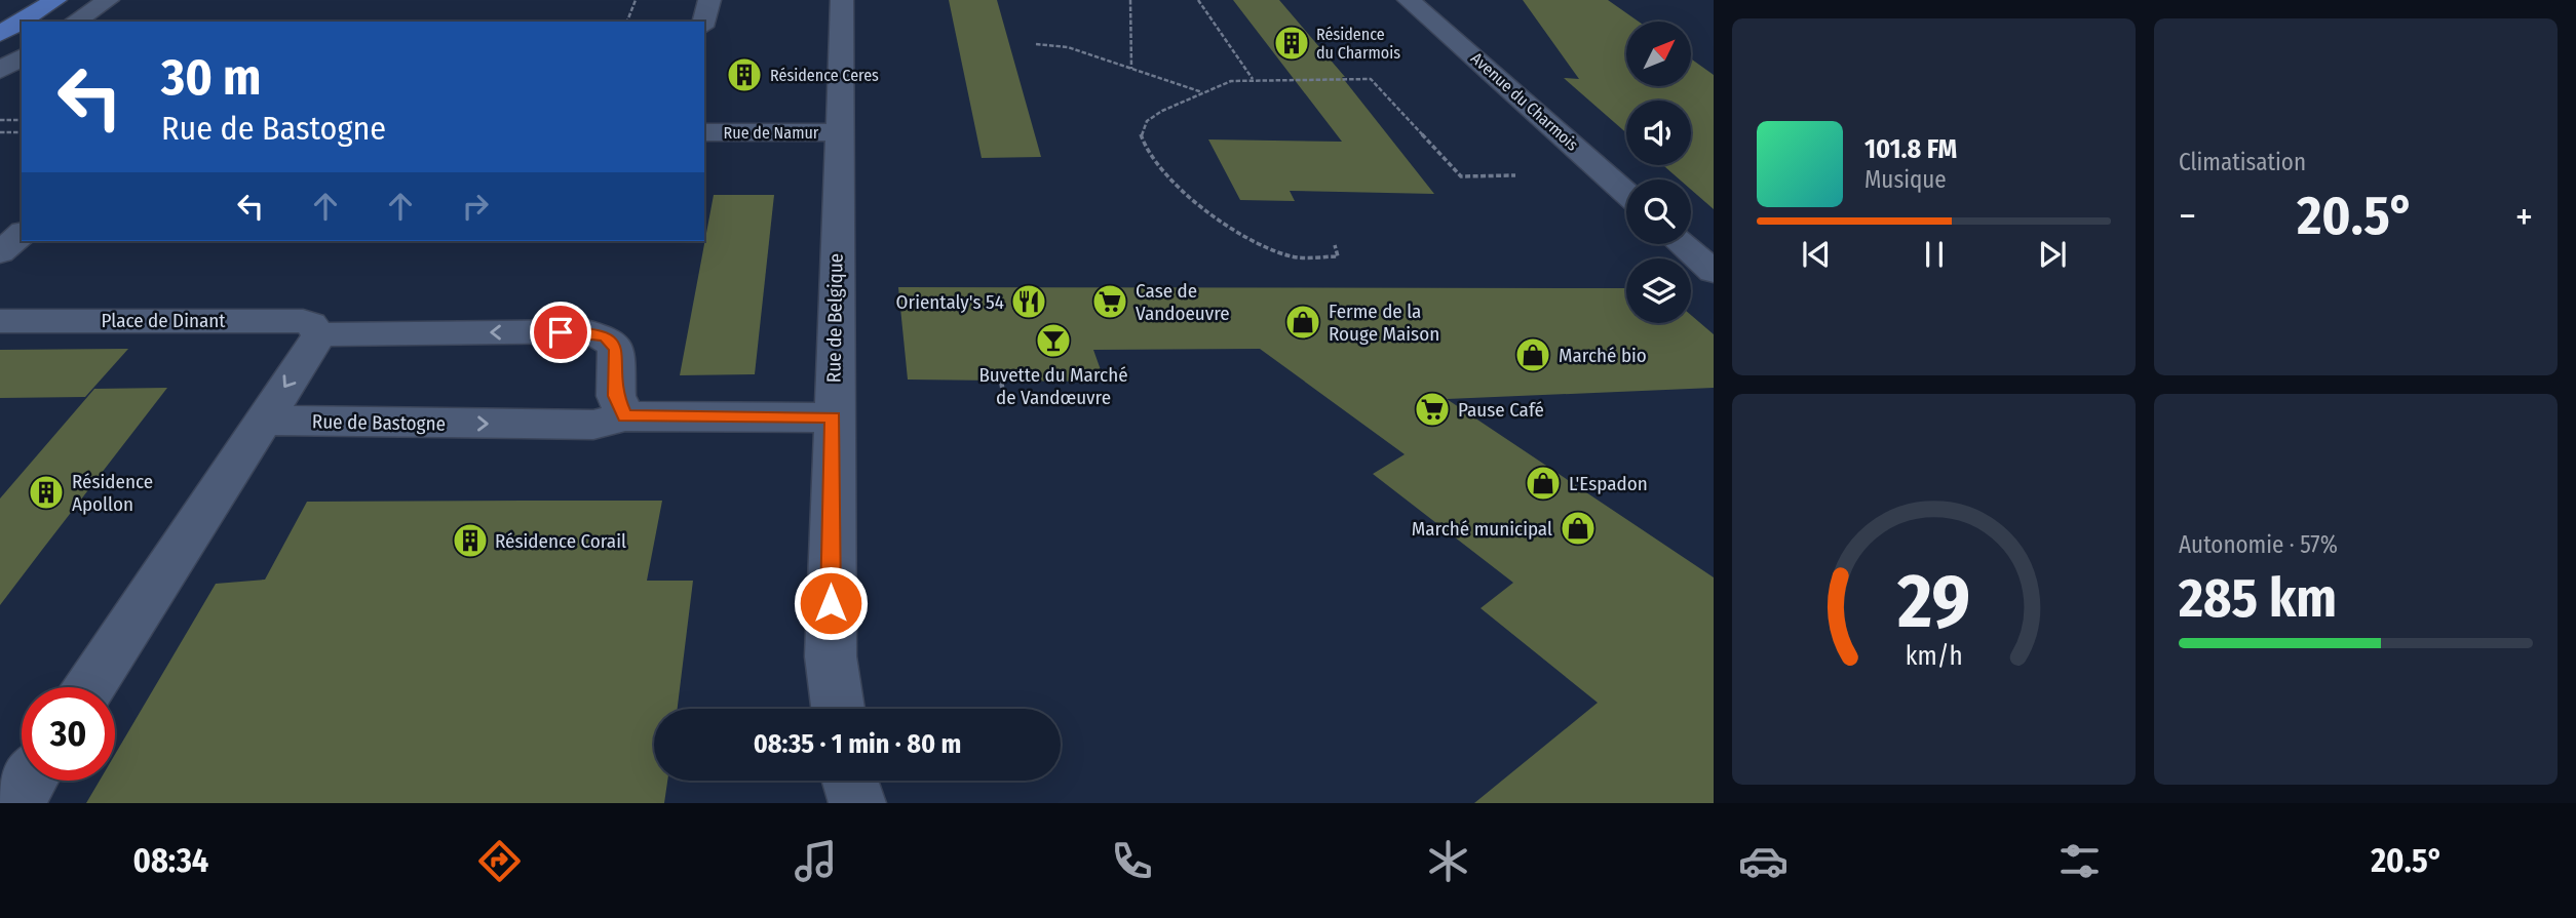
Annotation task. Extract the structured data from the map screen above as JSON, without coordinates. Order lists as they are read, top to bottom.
{
  "streets": {
    "street": [
      "Avenue du Charmois",
      "Rue de Namur",
      "Rue de Belgique",
      "Place de Dinant",
      "Rue de Bastogne"
    ]
  },
  "crossings": [
    ["Rue de Namur", "Rue de Belgique"],
    ["Rue de Belgique", "Rue de Bastogne"]
  ],
  "one_way": ["Rue de Bastogne"],
  "places": {
    "building": [
      "Résidence du Charmois",
      "Résidence Ceres",
      "Résidence Apollon",
      "Résidence Corail"
    ],
    "restaurant": ["Orientaly's 54"],
    "supermarket": ["Case de Vandoeuvre", "Pause Café"],
    "shop": [
      "Ferme de la Rouge Maison",
      "Marché bio",
      "L'Espadon",
      "Marché municipal"
    ],
    "bar": ["Buvette du Marché de Vandœuvre"]
  },
  "north": "top right",
  "page": {
    "tile": [
      "Climatisation",
      ["Autonomie · 57%", "285 km"]
    ],
    "turn": ["30 m", "Rue de Bastogne"],
    "song": ["101.8 FM", "Musique"],
    "heat": ["−", "20.5°", "+"],
    "limit": "30",
    "trip": "08:35 · 1 min · 80 m",
    "tabs": ["08:34", "20.5°"],
    "gauge": ["29", "km/h"]
  }
}
